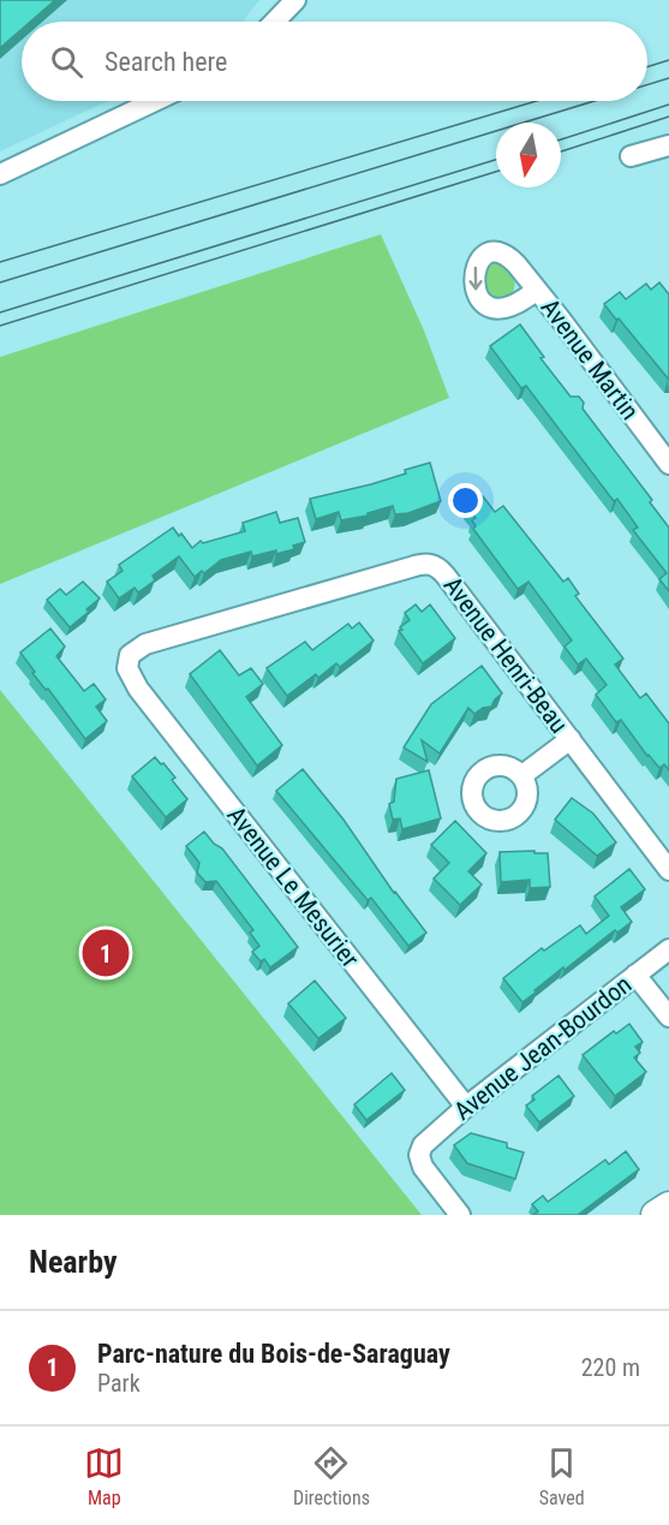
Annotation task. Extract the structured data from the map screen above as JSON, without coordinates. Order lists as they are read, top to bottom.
{
  "streets": {
    "street": [
      "Avenue Martin",
      "Avenue Henri-Beau",
      "Avenue Le Mesurier",
      "Avenue Jean-Bourdon"
    ]
  },
  "crossings": [
    ["Avenue Henri-Beau", "Avenue Le Mesurier"],
    ["Avenue Le Mesurier", "Avenue Jean-Bourdon"]
  ],
  "north": "bottom",
  "page": {
    "search": "Search here",
    "pins": "1",
    "heading": "Nearby",
    "list": [
      {
        "mark": "1",
        "name": "Parc-nature du Bois-de-Saraguay",
        "note": "Park",
        "value": "220 m"
      }
    ],
    "nav": ["Map", "Directions", "Saved"]
  }
}
